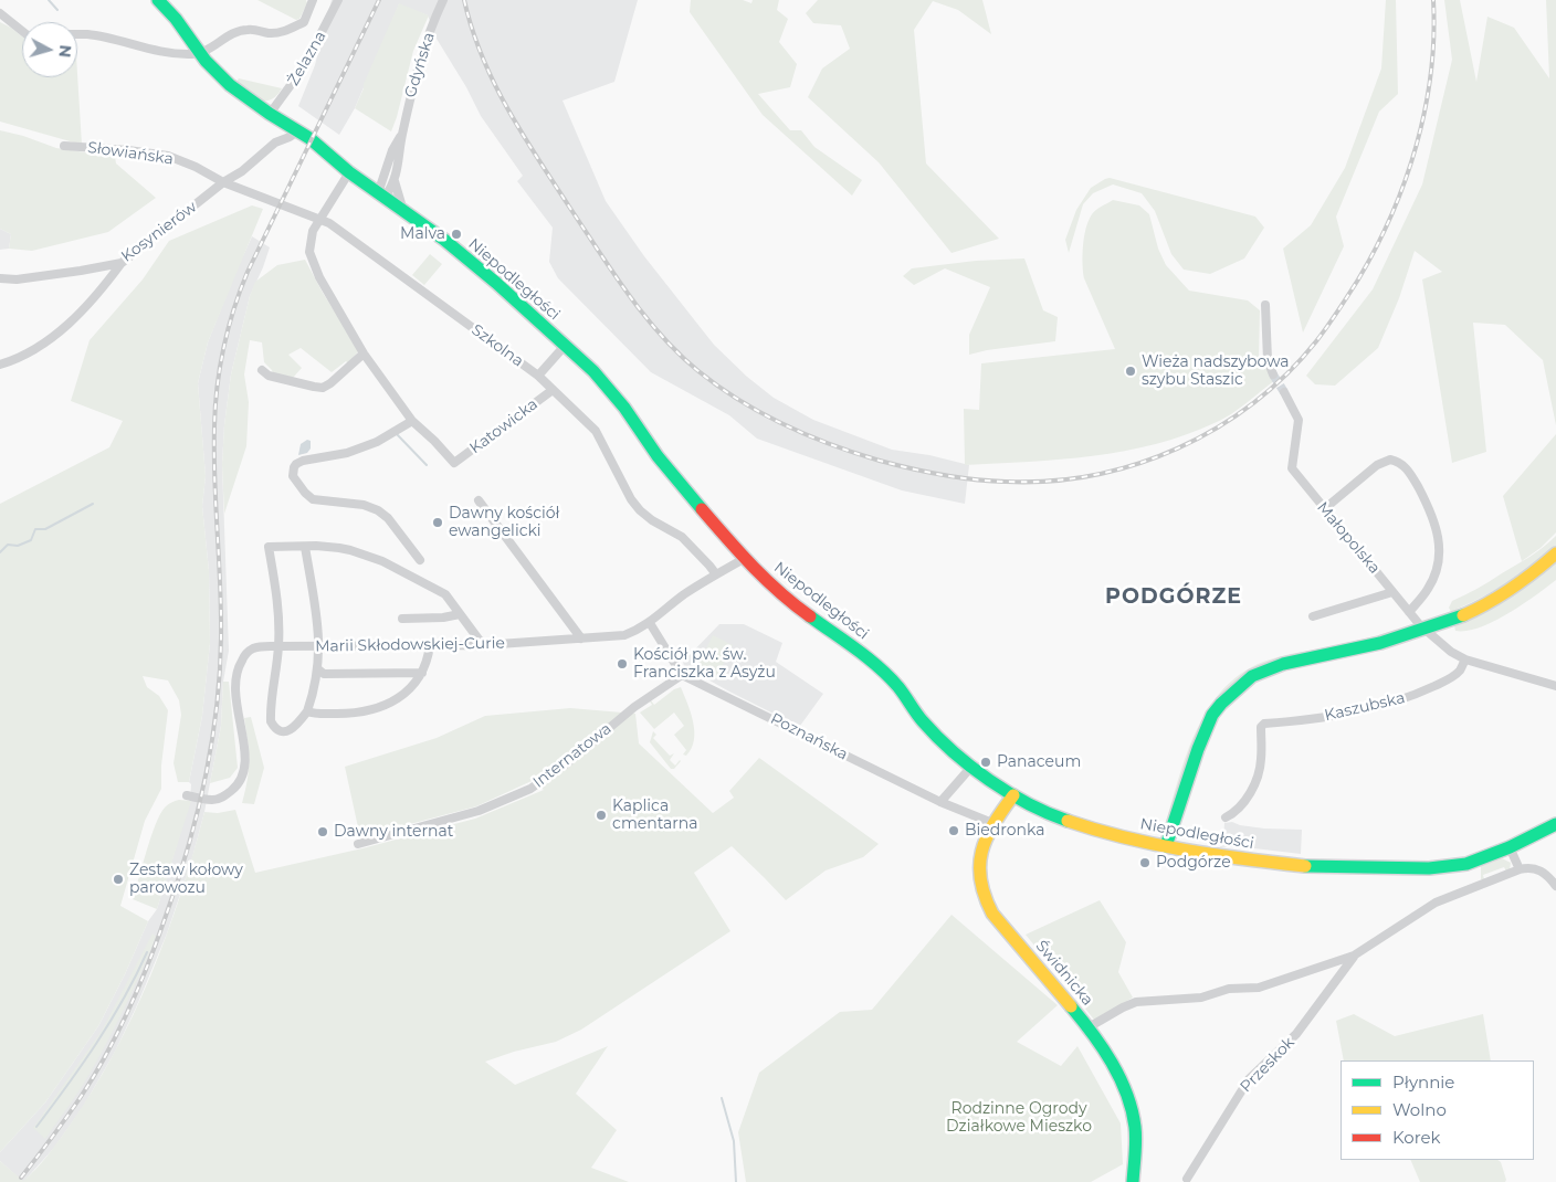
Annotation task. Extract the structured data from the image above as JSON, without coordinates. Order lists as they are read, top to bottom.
{
  "streets": {
    "main road": ["Niepodległości", "Świdnicka"],
    "street": [
      "Żelazna",
      "Gdyńska",
      "Słowiańska",
      "Kosynierów",
      "Szkolna",
      "Katowicka",
      "Małopolska",
      "Marii Skłodowskiej-Curie",
      "Kaszubska",
      "Poznańska",
      "Internatowa",
      "Przeskok"
    ]
  },
  "crossings": [
    ["Żelazna", "Niepodległości"],
    ["Gdyńska", "Niepodległości"],
    ["Słowiańska", "Kosynierów"],
    ["Słowiańska", "Szkolna"],
    ["Kosynierów", "Niepodległości"],
    ["Kosynierów", "Szkolna"],
    ["Niepodległości", "Marii Skłodowskiej-Curie"],
    ["Niepodległości", "Świdnicka"],
    ["Szkolna", "Katowicka"],
    ["Szkolna", "Marii Skłodowskiej-Curie"],
    ["Małopolska", "Kaszubska"],
    ["Poznańska", "Internatowa"],
    ["Poznańska", "Świdnicka"],
    ["Świdnicka", "Przeskok"]
  ],
  "districts": ["PODGÓRZE"],
  "parks": ["Rodzinne Ogrody Działkowe Mieszko"],
  "places": [
    "Malva",
    "Wieża nadszybowa szybu Staszic",
    "Dawny kościół ewangelicki",
    "Kościół pw. św. Franciszka z Asyżu",
    "Panaceum",
    "Kaplica cmentarna",
    "Biedronka",
    "Dawny internat",
    "Podgórze",
    "Zestaw kołowy parowozu"
  ],
  "legend": ["Płynnie", "Wolno", "Korek"],
  "north": "right"
}
